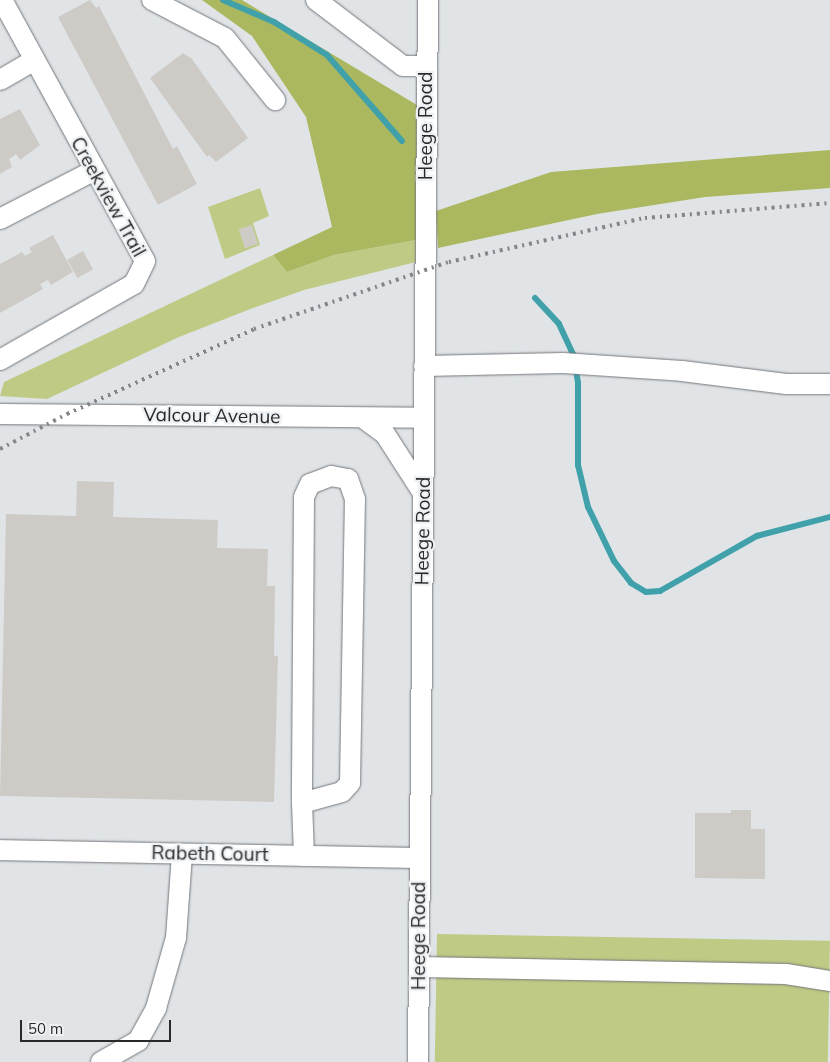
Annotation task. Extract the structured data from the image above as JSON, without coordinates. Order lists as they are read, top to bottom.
{
  "streets": {
    "street": [
      "Heege Road",
      "Creekview Trail",
      "Valcour Avenue",
      "Rabeth Court"
    ]
  },
  "crossings": [
    ["Heege Road", "Valcour Avenue"],
    ["Heege Road", "Rabeth Court"]
  ],
  "scale_bar": "50 m"
}
